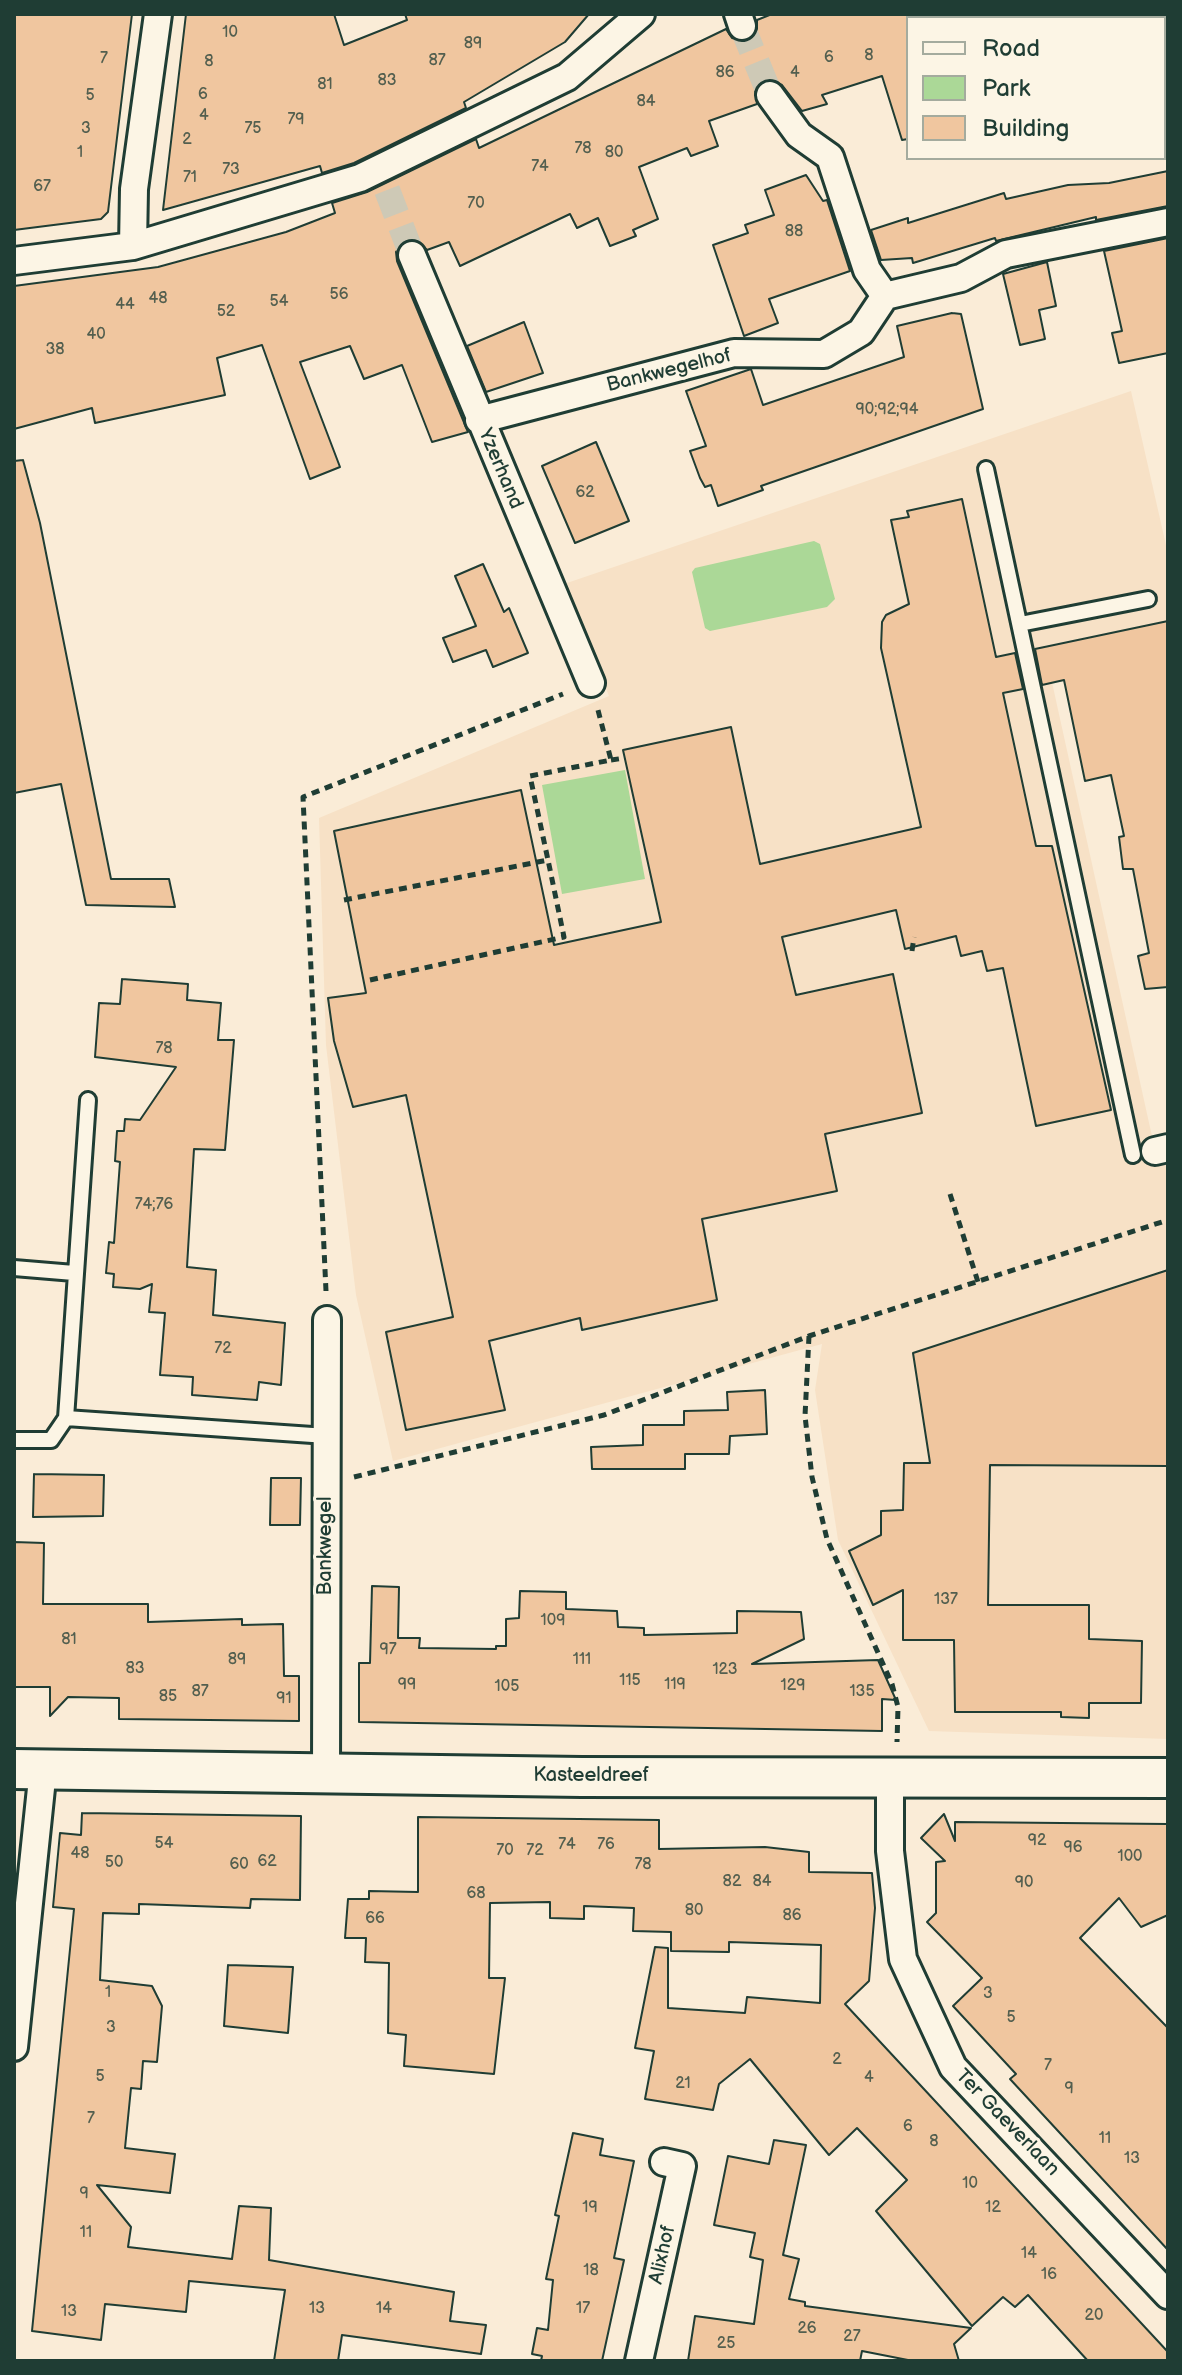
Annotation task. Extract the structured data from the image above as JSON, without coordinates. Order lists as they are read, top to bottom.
{
  "streets": {
    "street": [
      "Bankwegelhof",
      "Yzerhand",
      "Bankwegel",
      "Kasteeldreef",
      "Ter Gaeverlaan",
      "Alixhof"
    ]
  },
  "crossings": [
    ["Bankwegelhof", "Yzerhand"],
    ["Bankwegel", "Kasteeldreef"],
    ["Kasteeldreef", "Ter Gaeverlaan"]
  ],
  "house_numbers": [
    "10",
    "89",
    "8",
    "6",
    "7",
    "87",
    "8",
    "86",
    "4",
    "83",
    "81",
    "6",
    "5",
    "84",
    "4",
    "79",
    "3",
    "75",
    "2",
    "78",
    "1",
    "80",
    "74",
    "73",
    "71",
    "67",
    "70",
    "88",
    "56",
    "48",
    "54",
    "44",
    "52",
    "40",
    "38",
    "90;92;94",
    "62",
    "78",
    "74;76",
    "72",
    "137",
    "109",
    "81",
    "97",
    "89",
    "111",
    "83",
    "123",
    "115",
    "99",
    "119",
    "129",
    "105",
    "87",
    "135",
    "85",
    "91",
    "92",
    "54",
    "74",
    "76",
    "96",
    "70",
    "72",
    "48",
    "100",
    "62",
    "50",
    "60",
    "78",
    "82",
    "84",
    "90",
    "68",
    "80",
    "86",
    "66",
    "1",
    "3",
    "5",
    "3",
    "2",
    "7",
    "5",
    "4",
    "21",
    "9",
    "7",
    "6",
    "11",
    "8",
    "13",
    "10",
    "9",
    "19",
    "12",
    "11",
    "14",
    "18",
    "16",
    "13",
    "14",
    "17",
    "13",
    "20",
    "26",
    "27",
    "25"
  ],
  "legend": ["Road", "Park", "Building"]
}
